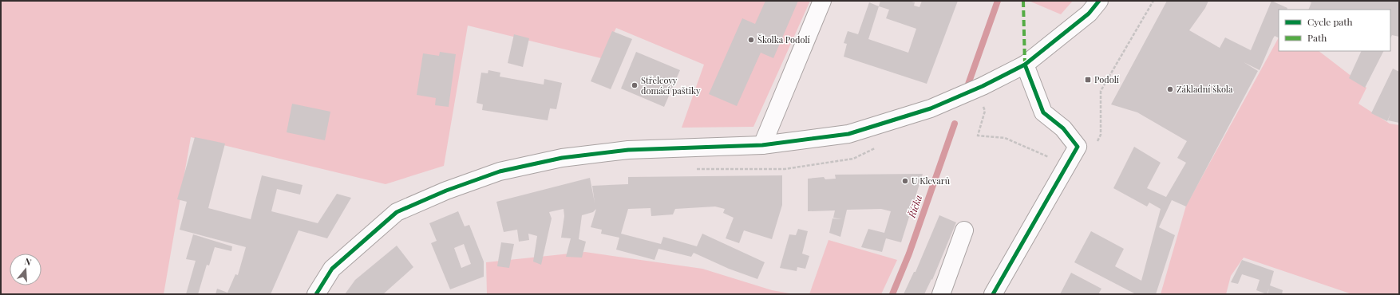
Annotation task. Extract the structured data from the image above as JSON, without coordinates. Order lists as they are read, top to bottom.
{
  "water": ["Říčka"],
  "places": {
    "other": [
      "Školka Podolí",
      "Střelcovy domácí paštiky",
      "Základní škola",
      "U Klevarů"
    ],
    "transit": ["Podolí"]
  },
  "legend": ["Cycle path", "Path"],
  "north": "top"
}
